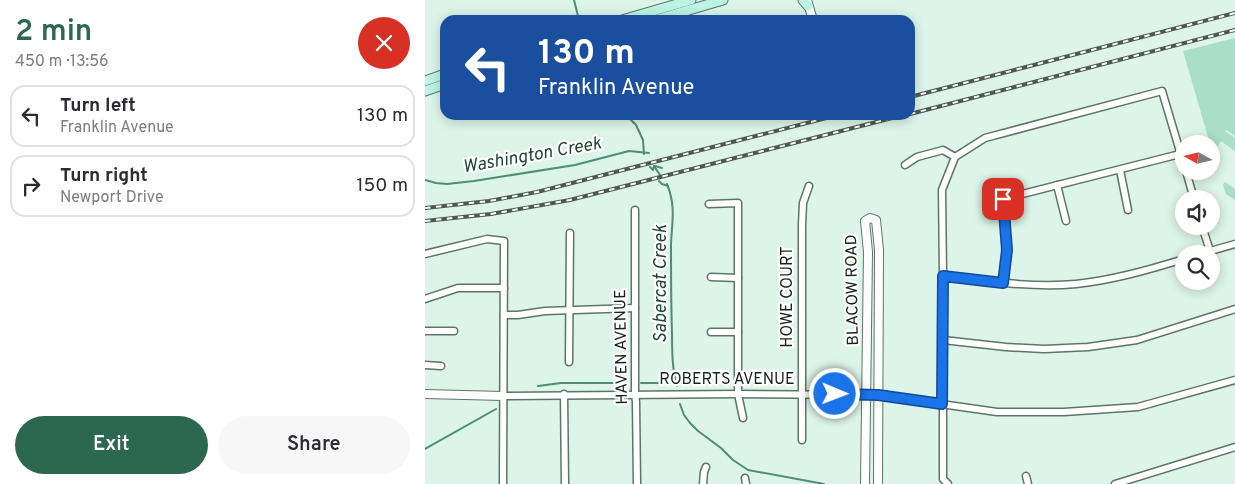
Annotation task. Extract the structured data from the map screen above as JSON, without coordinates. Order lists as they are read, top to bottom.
{
  "streets": {
    "street": [
      "BLACOW ROAD",
      "HOWE COURT",
      "HAVEN AVENUE",
      "ROBERTS AVENUE"
    ]
  },
  "crossings": [
    ["BLACOW ROAD", "ROBERTS AVENUE"],
    ["HOWE COURT", "ROBERTS AVENUE"],
    ["HAVEN AVENUE", "ROBERTS AVENUE"]
  ],
  "water": ["Washington Creek", "Sabercat Creek"],
  "north": "left",
  "page": {
    "heading": ["2 min", "450 m · 13:56"],
    "turn": ["130 m", "Franklin Avenue"],
    "list": [
      {
        "name": "Turn left",
        "note": "Franklin Avenue",
        "value": "130 m"
      },
      {
        "name": "Turn right",
        "note": "Newport Drive",
        "value": "150 m"
      }
    ],
    "buttons": ["Exit", "Share"]
  }
}
